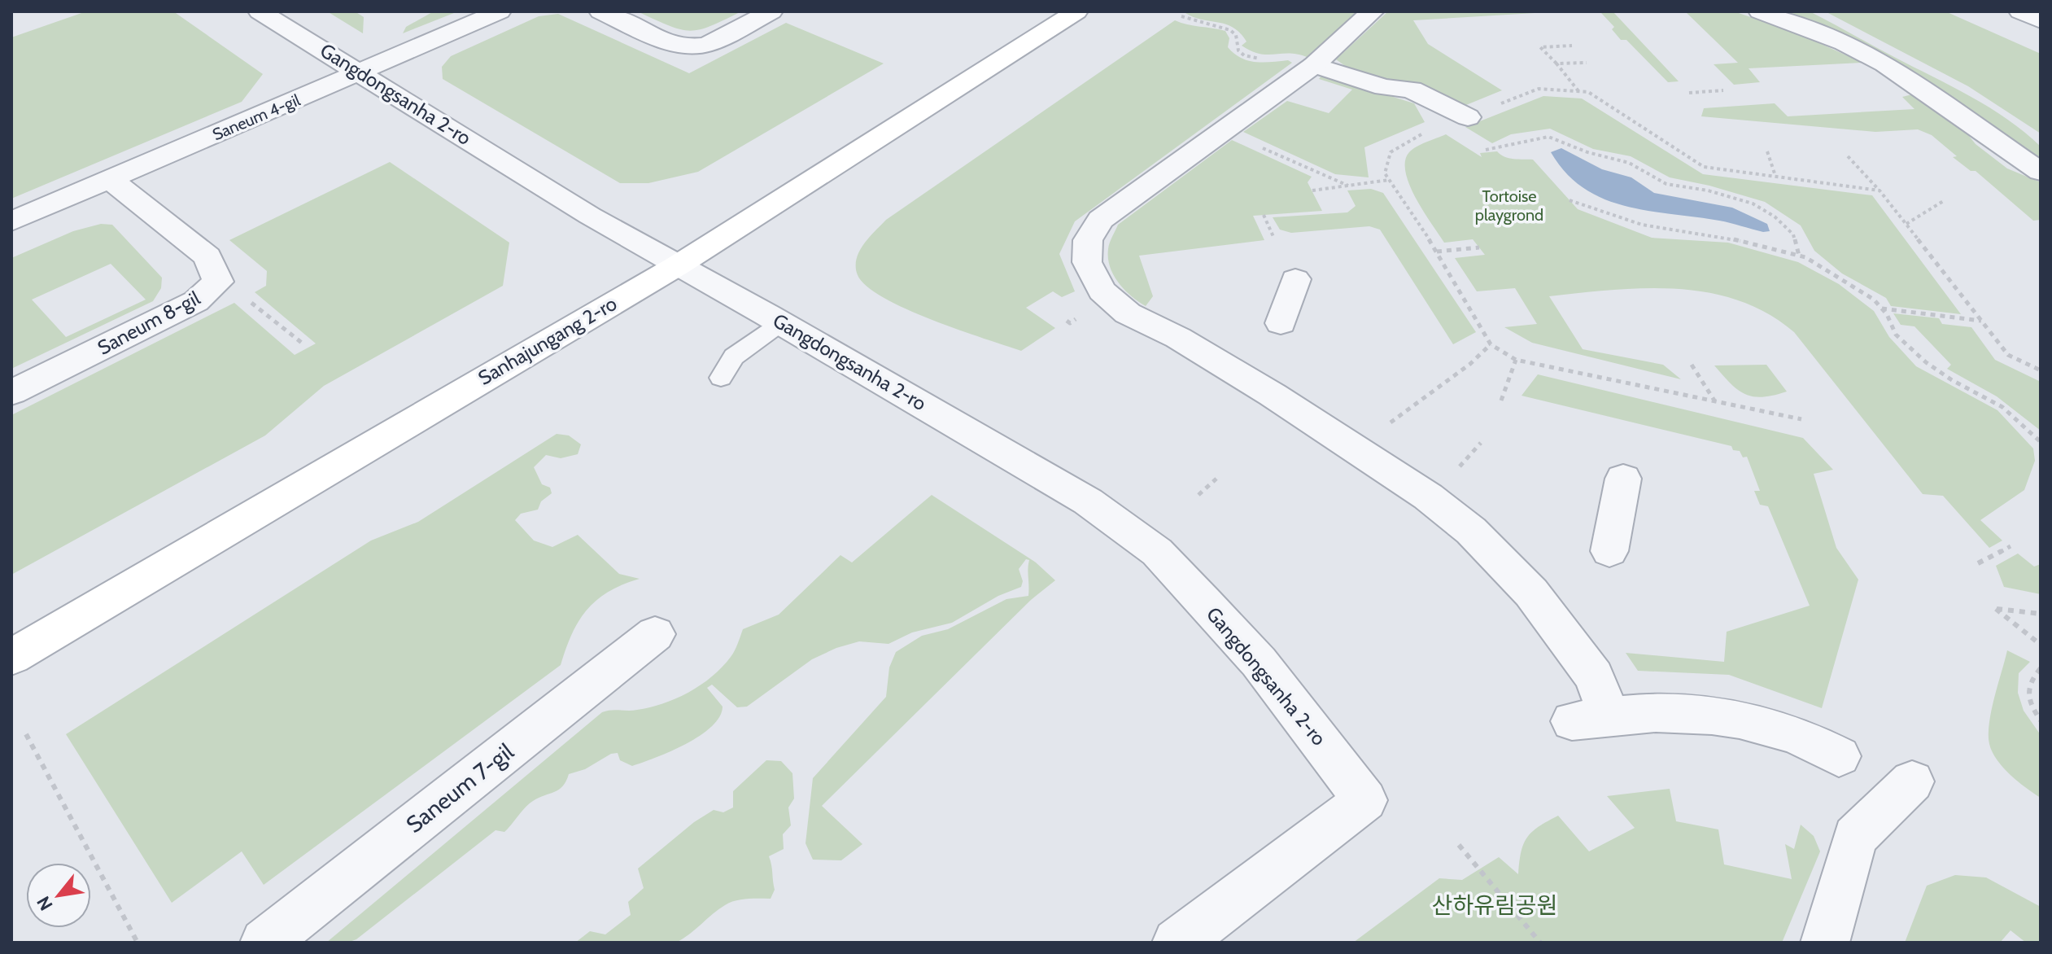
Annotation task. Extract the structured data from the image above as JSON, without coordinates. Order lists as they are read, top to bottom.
{
  "streets": {
    "main road": ["Sanhajungang 2-ro"],
    "street": [
      "Gangdongsanha 2-ro",
      "Saneum 4-gil",
      "Saneum 8-gil",
      "Saneum 7-gil"
    ]
  },
  "crossings": [
    ["Gangdongsanha 2-ro", "Saneum 4-gil"],
    ["Gangdongsanha 2-ro", "Sanhajungang 2-ro"],
    ["Saneum 4-gil", "Saneum 8-gil"]
  ],
  "parks": ["Tortoise playgrond", "산하유림공원"],
  "north": "bottom left"
}
